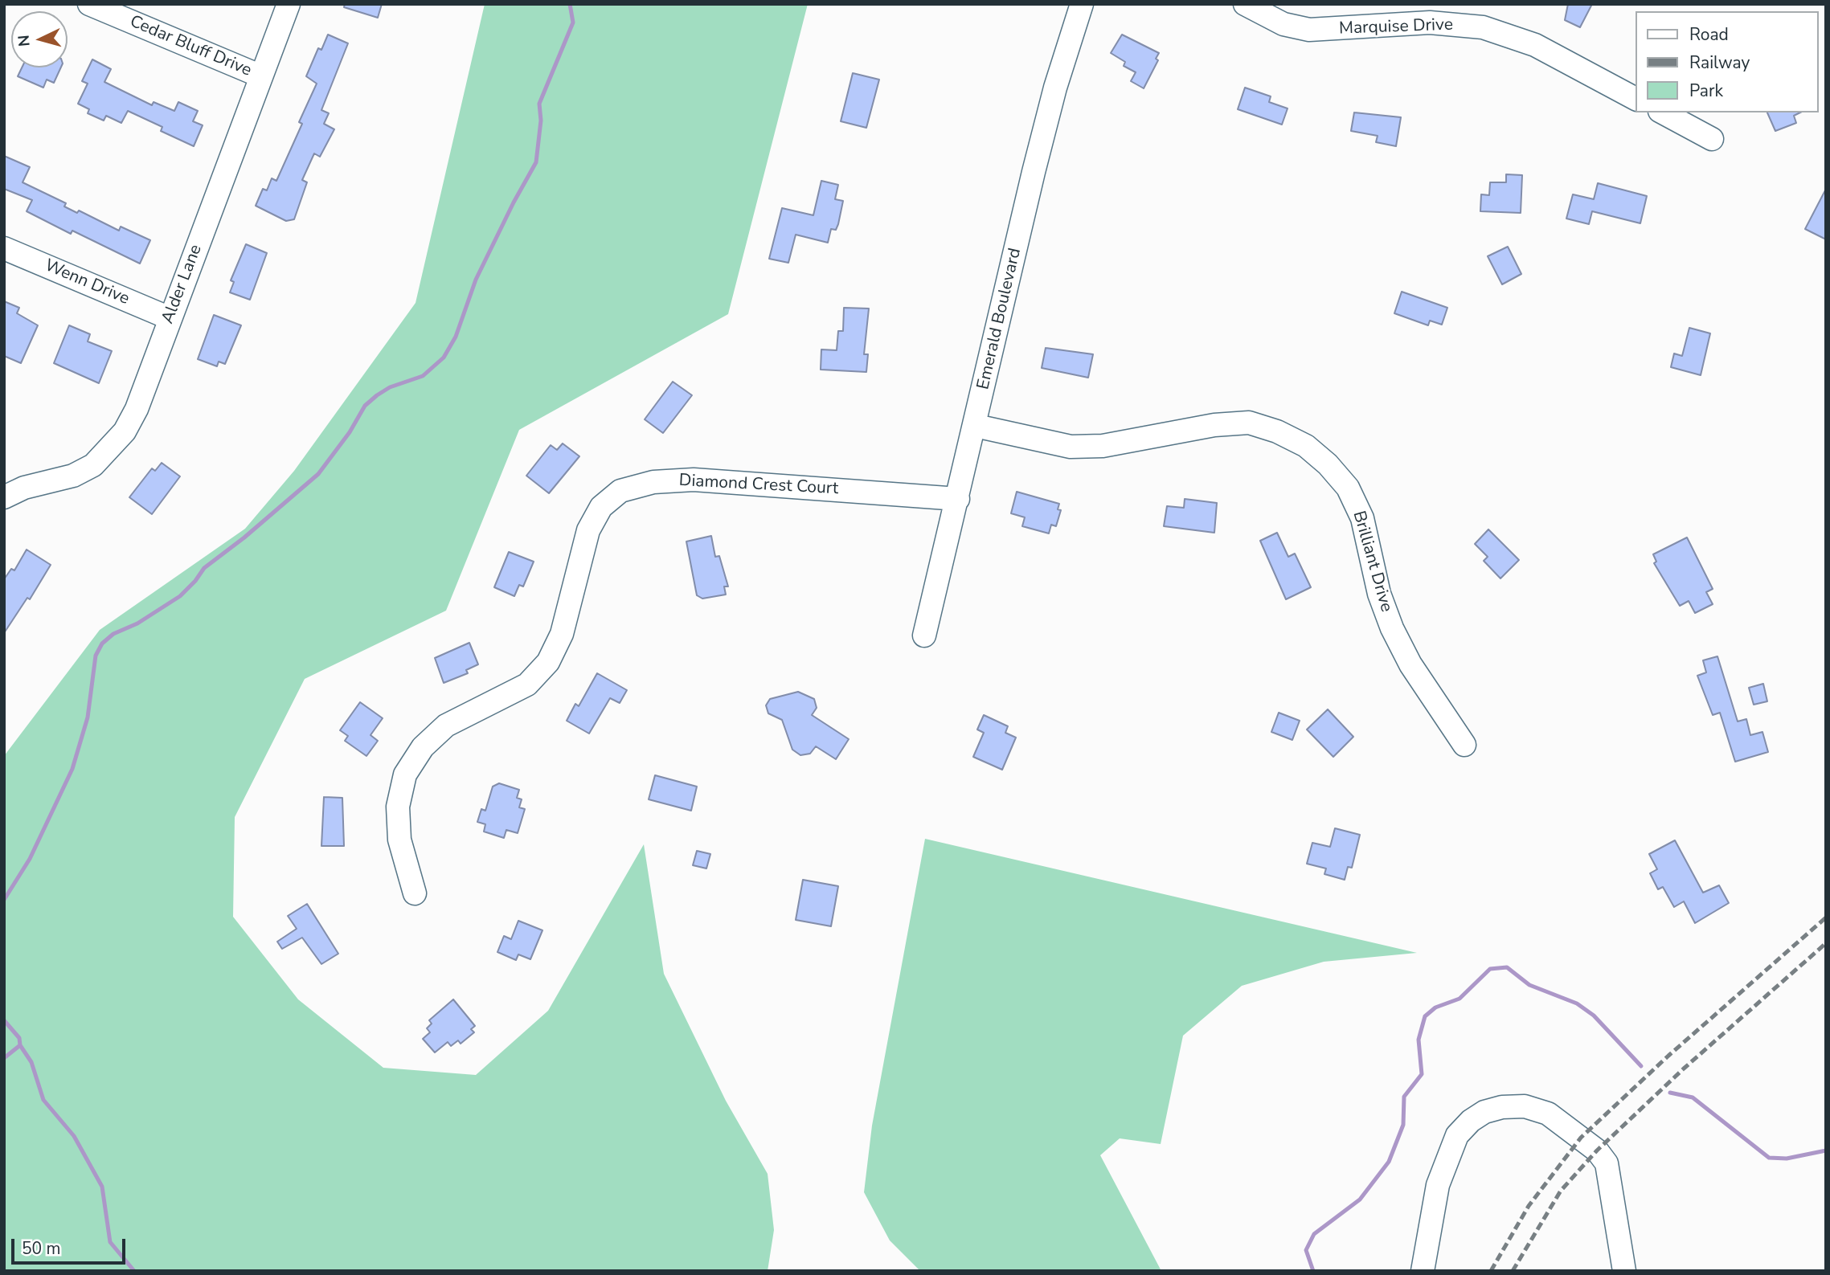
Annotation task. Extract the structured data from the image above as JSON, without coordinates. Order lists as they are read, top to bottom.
{
  "streets": {
    "street": [
      "Marquise Drive",
      "Cedar Bluff Drive",
      "Wenn Drive",
      "Alder Lane",
      "Emerald Boulevard",
      "Diamond Crest Court",
      "Brilliant Drive"
    ]
  },
  "crossings": [
    ["Cedar Bluff Drive", "Alder Lane"],
    ["Wenn Drive", "Alder Lane"],
    ["Emerald Boulevard", "Diamond Crest Court"],
    ["Emerald Boulevard", "Brilliant Drive"]
  ],
  "legend": ["Road", "Railway", "Park"],
  "scale_bar": "50 m",
  "north": "left"
}
